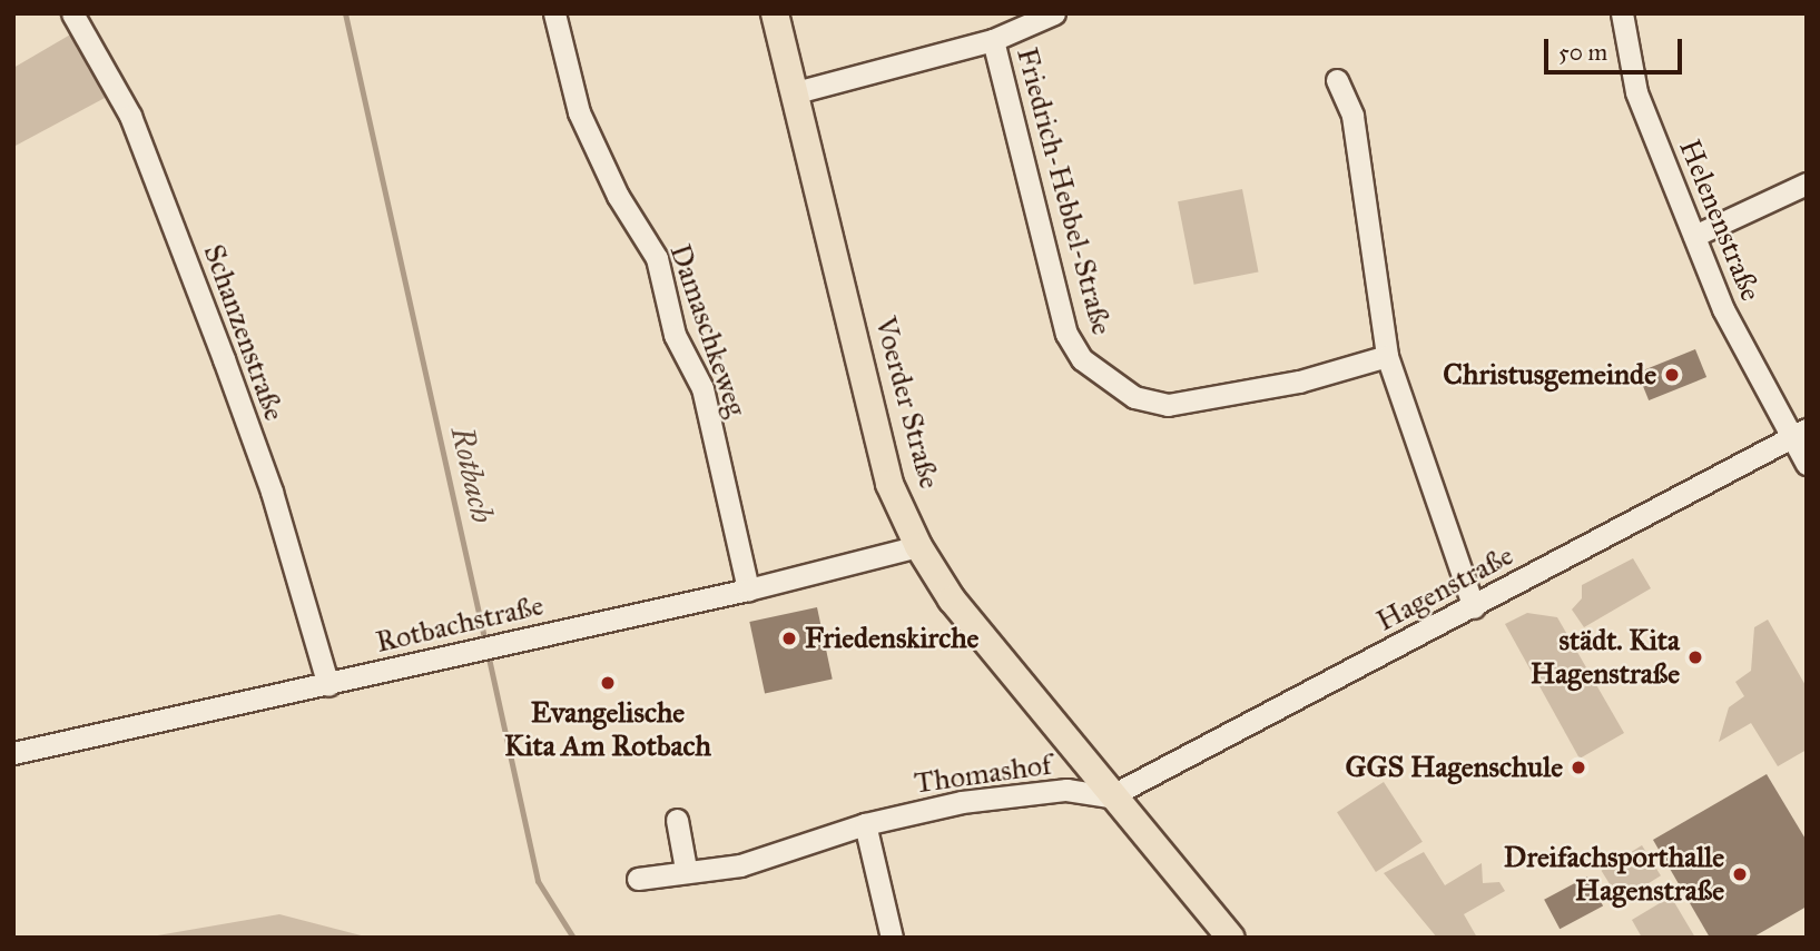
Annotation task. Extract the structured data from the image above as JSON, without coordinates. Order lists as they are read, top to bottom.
{
  "streets": {
    "main road": ["Voerder Straße"],
    "street": [
      "Friedrich-Hebbel-Straße",
      "Helenenstraße",
      "Damaschkeweg",
      "Schanzenstraße",
      "Hagenstraße",
      "Rotbachstraße",
      "Thomashof"
    ]
  },
  "crossings": [
    ["Helenenstraße", "Hagenstraße"],
    ["Damaschkeweg", "Rotbachstraße"],
    ["Schanzenstraße", "Rotbachstraße"],
    ["Voerder Straße", "Hagenstraße"],
    ["Voerder Straße", "Rotbachstraße"],
    ["Voerder Straße", "Thomashof"],
    ["Hagenstraße", "Thomashof"]
  ],
  "water": ["Rotbach"],
  "places": [
    "Christusgemeinde",
    "Friedenskirche",
    "städt. Kita Hagenstraße",
    "Evangelische Kita Am Rotbach",
    "GGS Hagenschule",
    "Dreifachsporthalle Hagenstraße"
  ],
  "scale_bar": "50 m"
}
